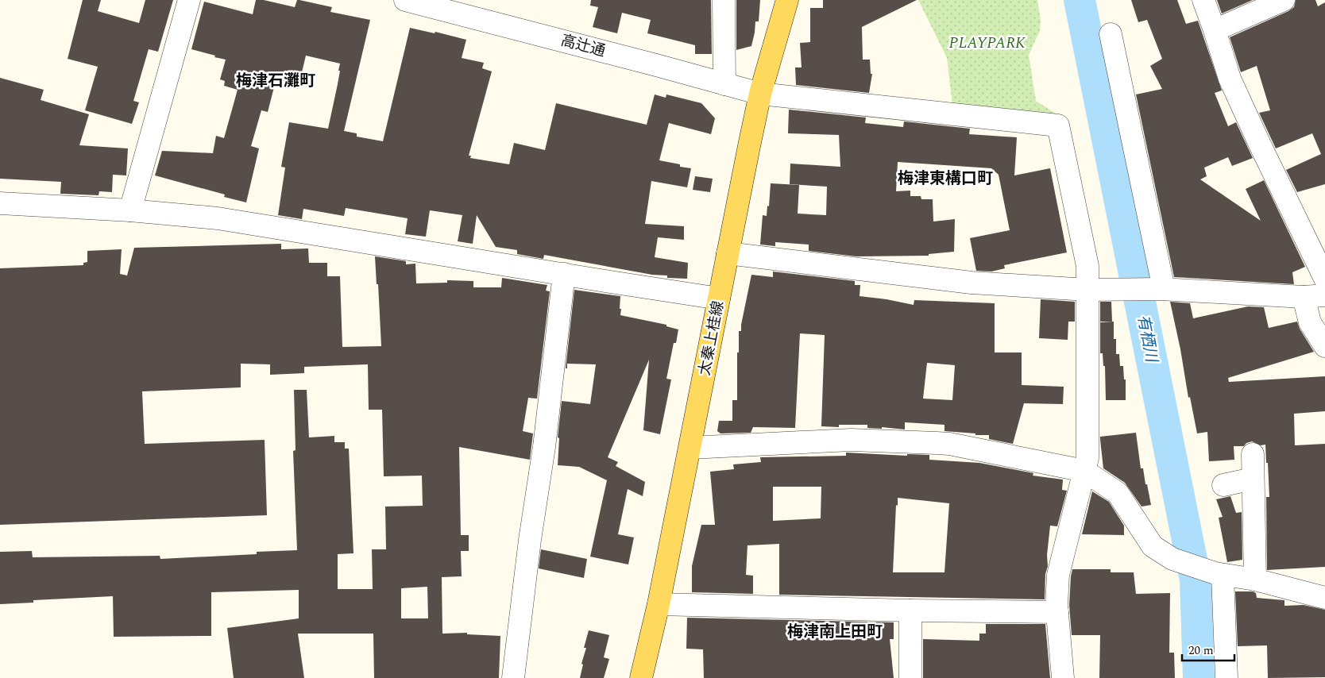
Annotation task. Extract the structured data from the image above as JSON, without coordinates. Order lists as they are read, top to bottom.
{
  "streets": {
    "main road": ["太秦上桂線"],
    "street": ["高辻通"]
  },
  "crossings": [
    ["高辻通", "太秦上桂線"]
  ],
  "districts": ["梅津石灘町", "梅津東構口町", "梅津南上田町"],
  "water": ["有栖川"],
  "parks": ["PLAYPARK"],
  "scale_bar": "20 m"
}
